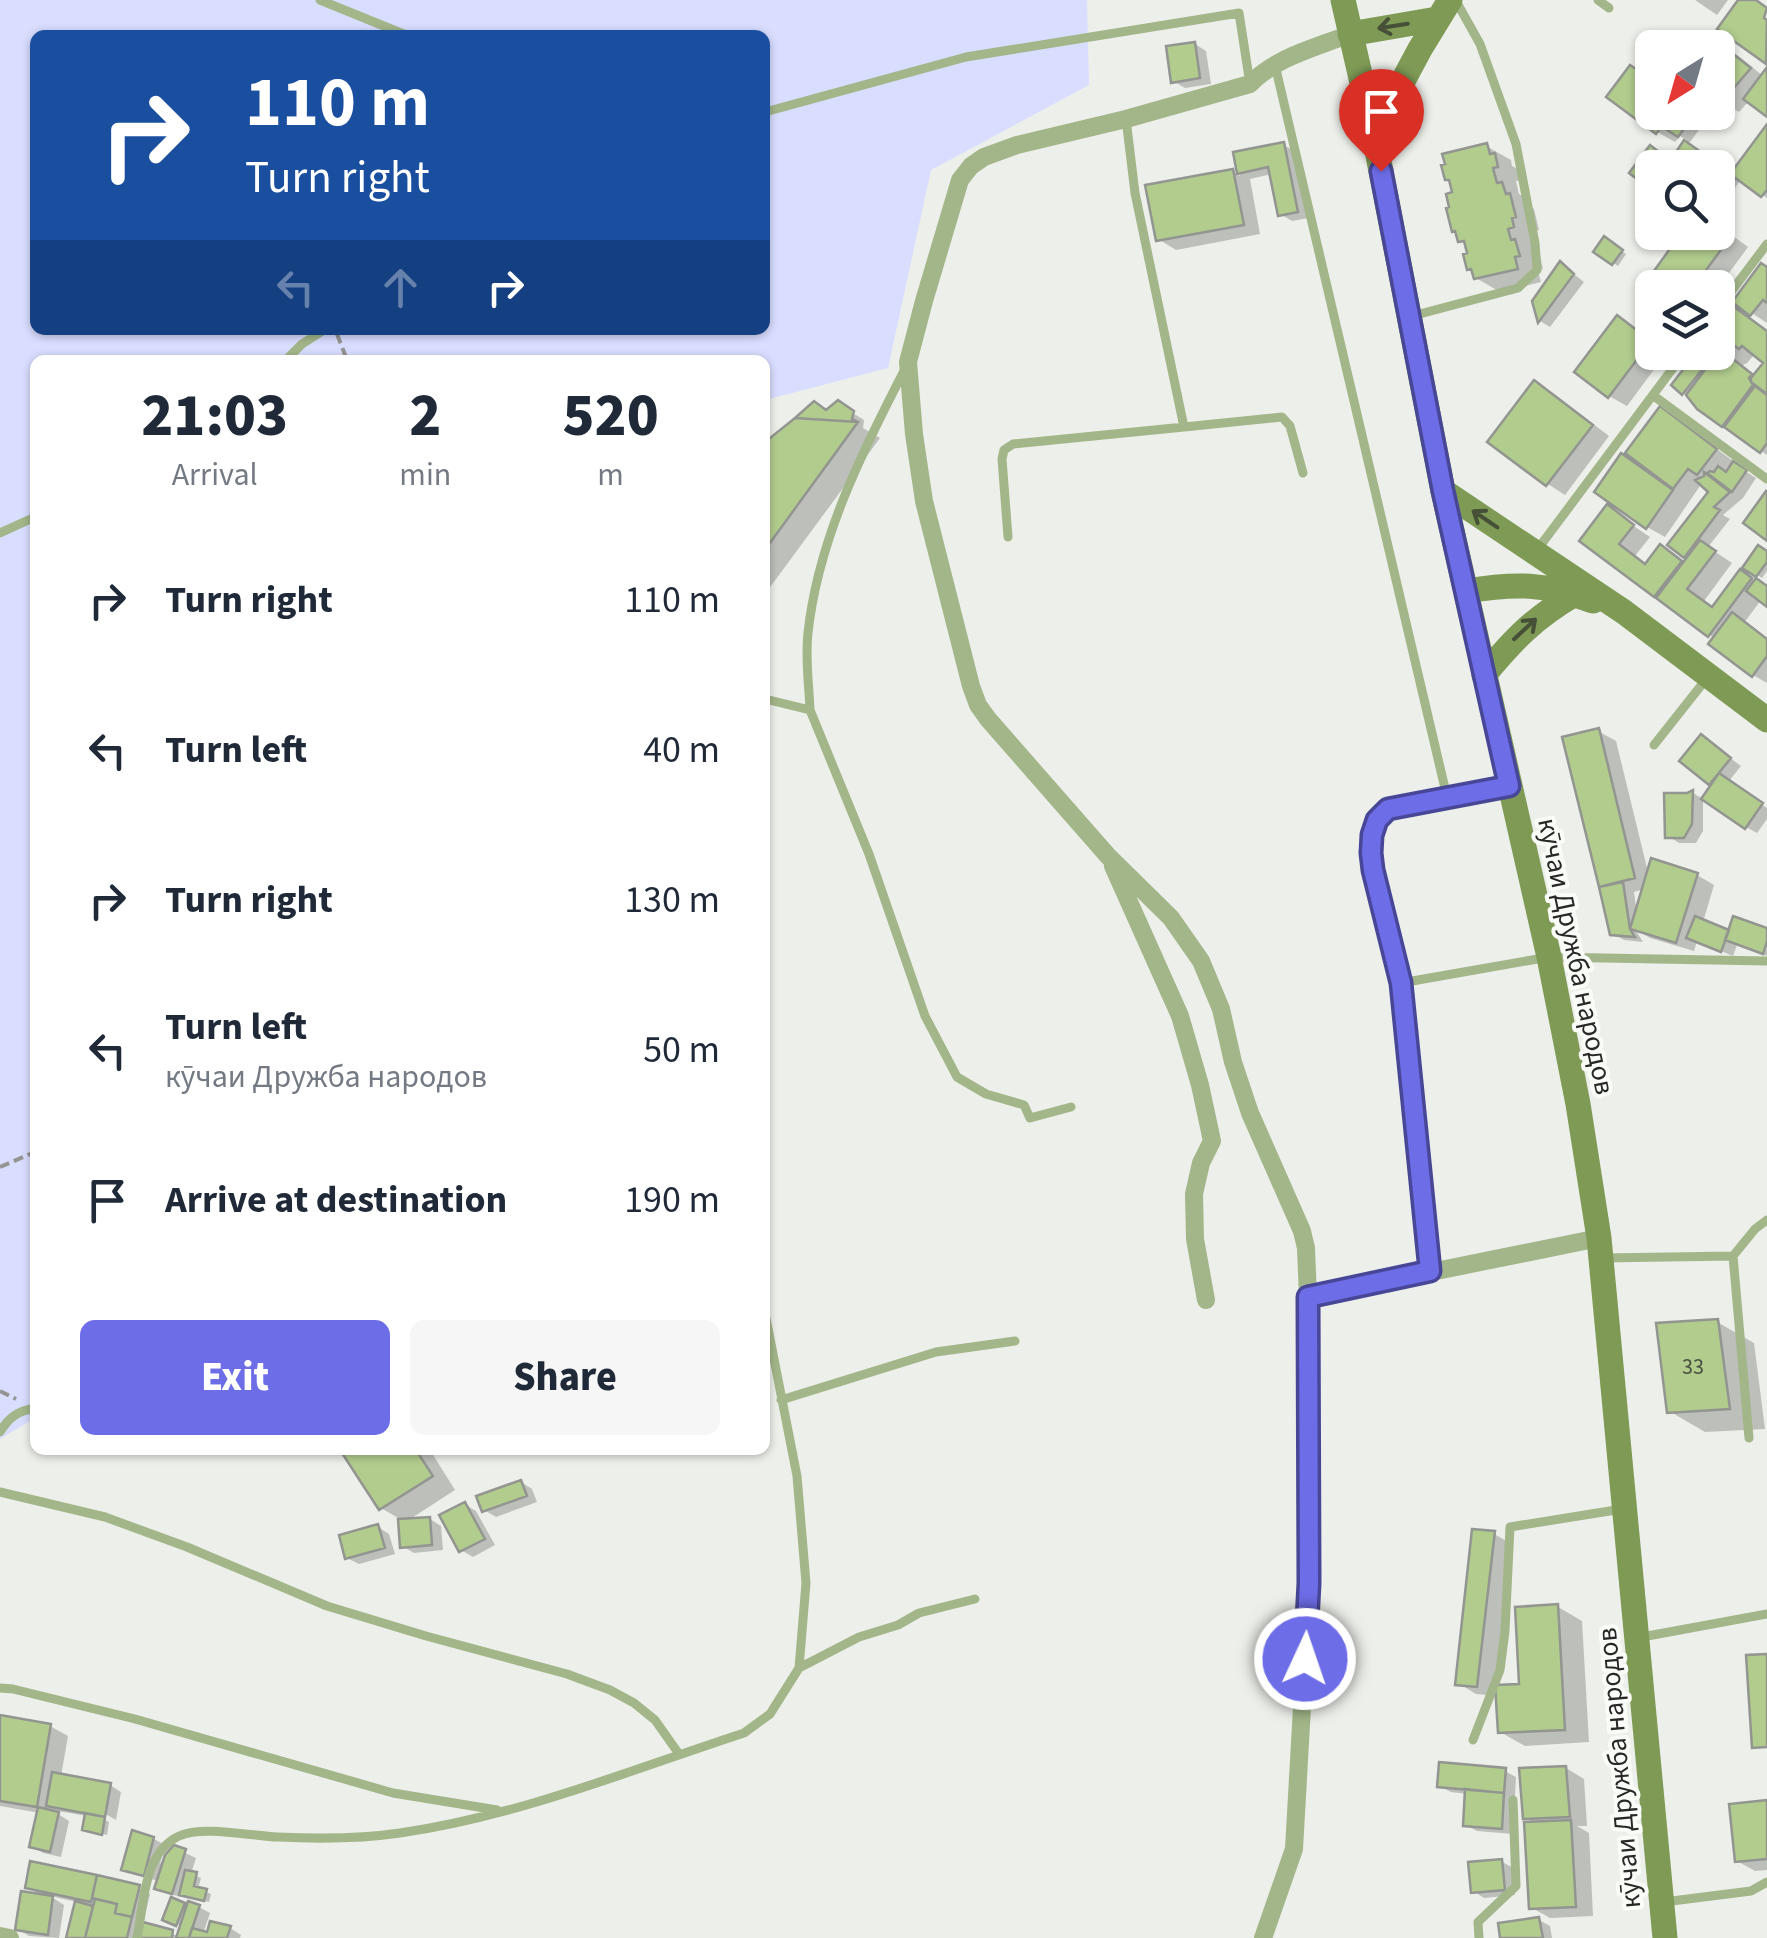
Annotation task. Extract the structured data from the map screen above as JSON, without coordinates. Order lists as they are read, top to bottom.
{
  "streets": {
    "main road": ["кӯчаи Дружба народов"]
  },
  "house_numbers": ["33"],
  "north": "bottom left",
  "page": {
    "turn": ["110 m", "Turn right"],
    "eta": [
      "21:03",
      "Arrival",
      "2",
      "min",
      "520",
      "m"
    ],
    "list": [
      {
        "name": "Turn right",
        "value": "110 m"
      },
      {
        "name": "Turn left",
        "value": "40 m"
      },
      {
        "name": "Turn right",
        "value": "130 m"
      },
      {
        "name": "Turn left",
        "note": "кӯчаи Дружба народов",
        "value": "50 m"
      },
      {
        "name": "Arrive at destination",
        "value": "190 m"
      }
    ],
    "buttons": ["Exit", "Share"]
  }
}
